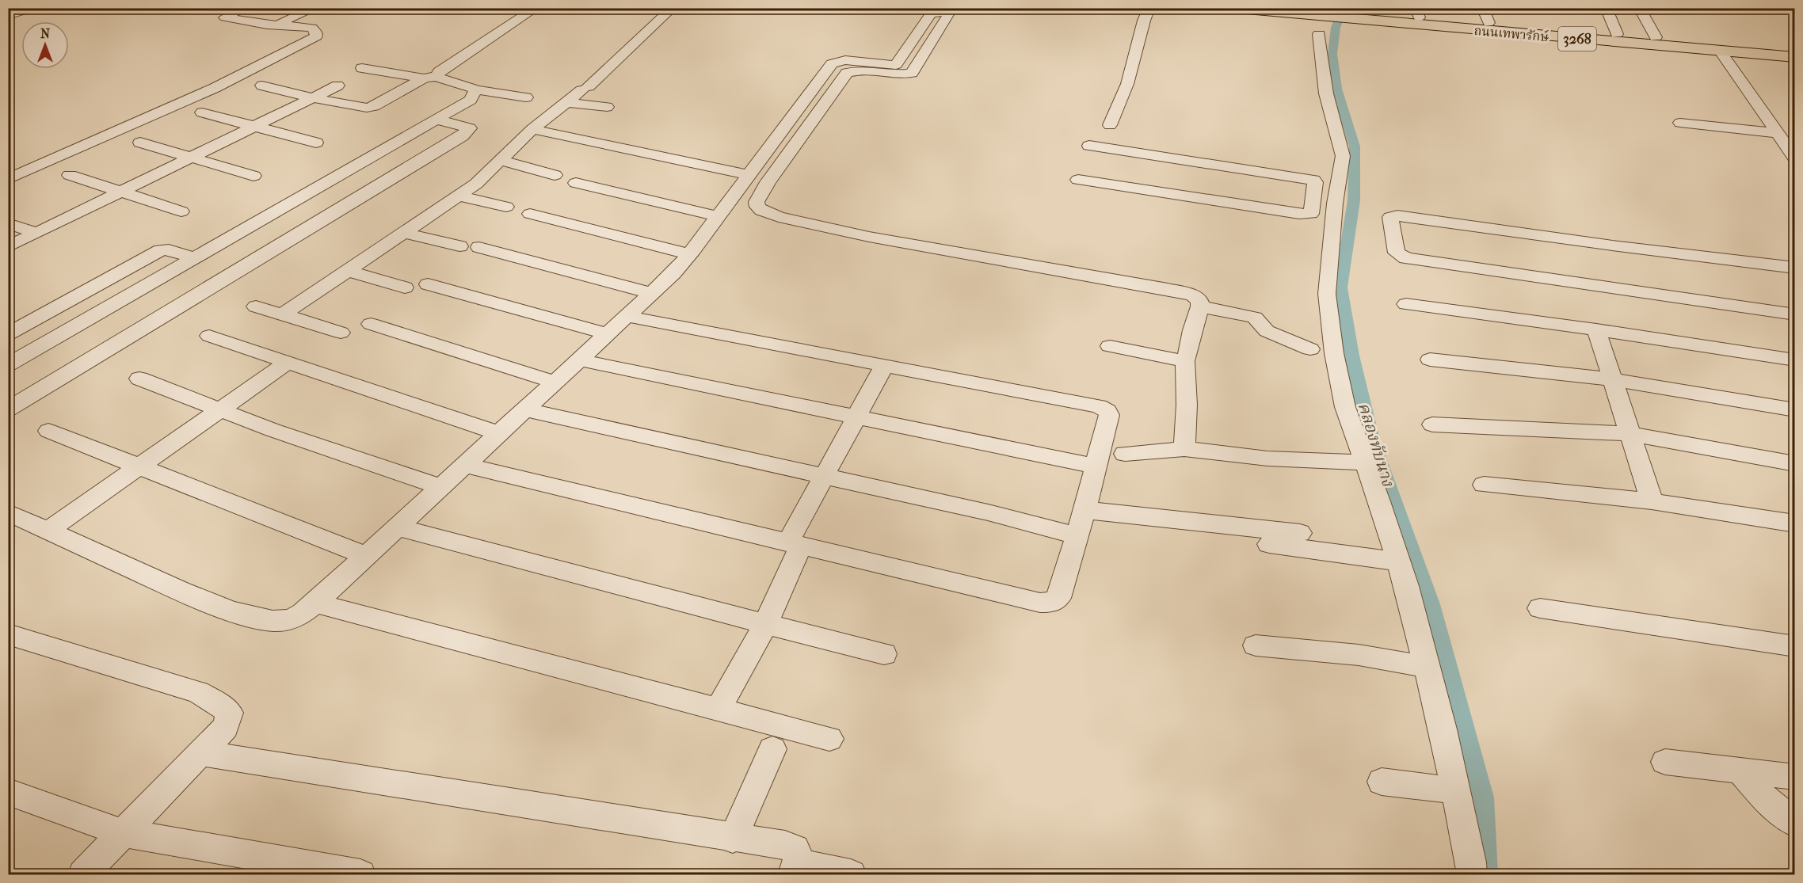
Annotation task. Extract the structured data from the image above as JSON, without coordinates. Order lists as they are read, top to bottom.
{
  "streets": {
    "main road": ["ถนนเทพารักษ์", "3268"]
  },
  "water": ["คลองทับนาง"],
  "north": "top"
}
